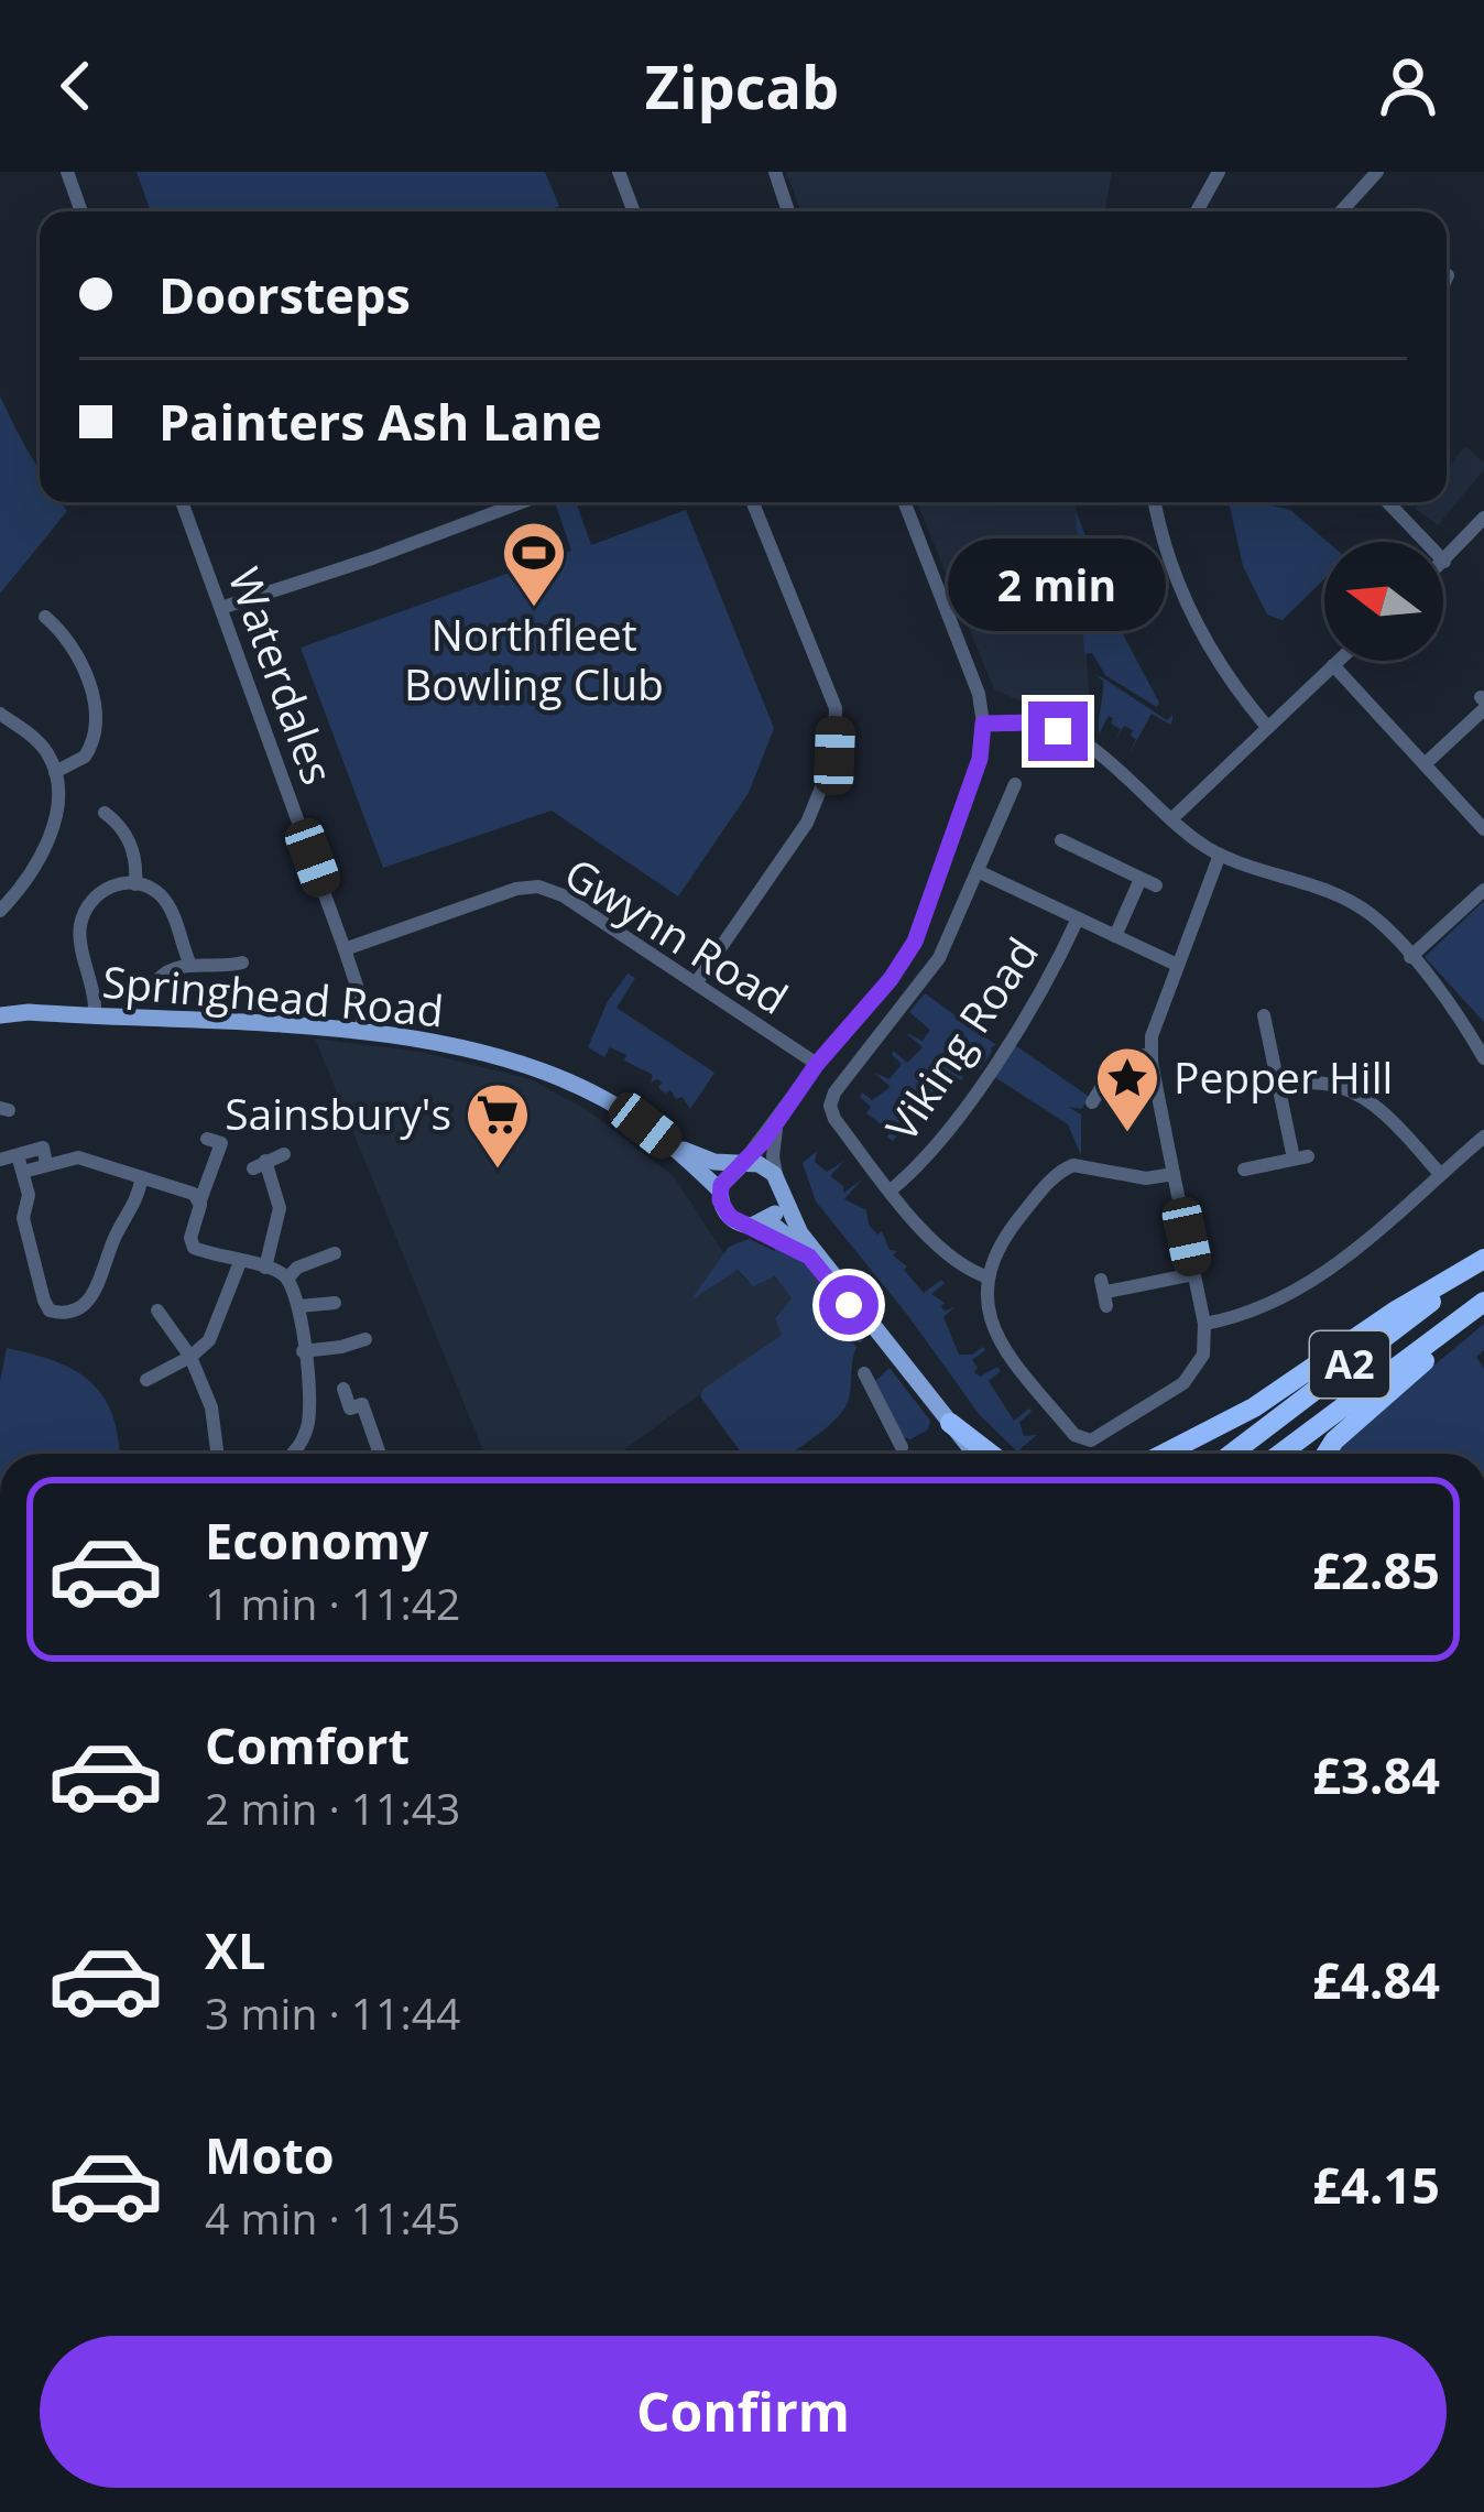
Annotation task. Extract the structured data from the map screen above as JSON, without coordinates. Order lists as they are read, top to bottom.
{
  "streets": {
    "highway": ["A2"],
    "main road": ["Springhead Road"],
    "street": ["Waterdales", "Gwynn Road", "Viking Road"]
  },
  "crossings": [
    ["Waterdales", "Gwynn Road"],
    ["Waterdales", "Springhead Road"]
  ],
  "places": {
    "sports": ["Northfleet Bowling Club"],
    "place": ["Pepper Hill"],
    "supermarket": ["Sainsbury's"]
  },
  "north": "left",
  "page": {
    "header": "Zipcab",
    "banner": ["Doorsteps", "Painters Ash Lane"],
    "bubble": "2 min",
    "list": [
      {
        "name": "Economy",
        "note": "1 min · 11:42",
        "value": "£2.85"
      },
      {
        "name": "Comfort",
        "note": "2 min · 11:43",
        "value": "£3.84"
      },
      {
        "name": "XL",
        "note": "3 min · 11:44",
        "value": "£4.84"
      },
      {
        "name": "Moto",
        "note": "4 min · 11:45",
        "value": "£4.15"
      }
    ],
    "buttons": "Confirm"
  }
}
